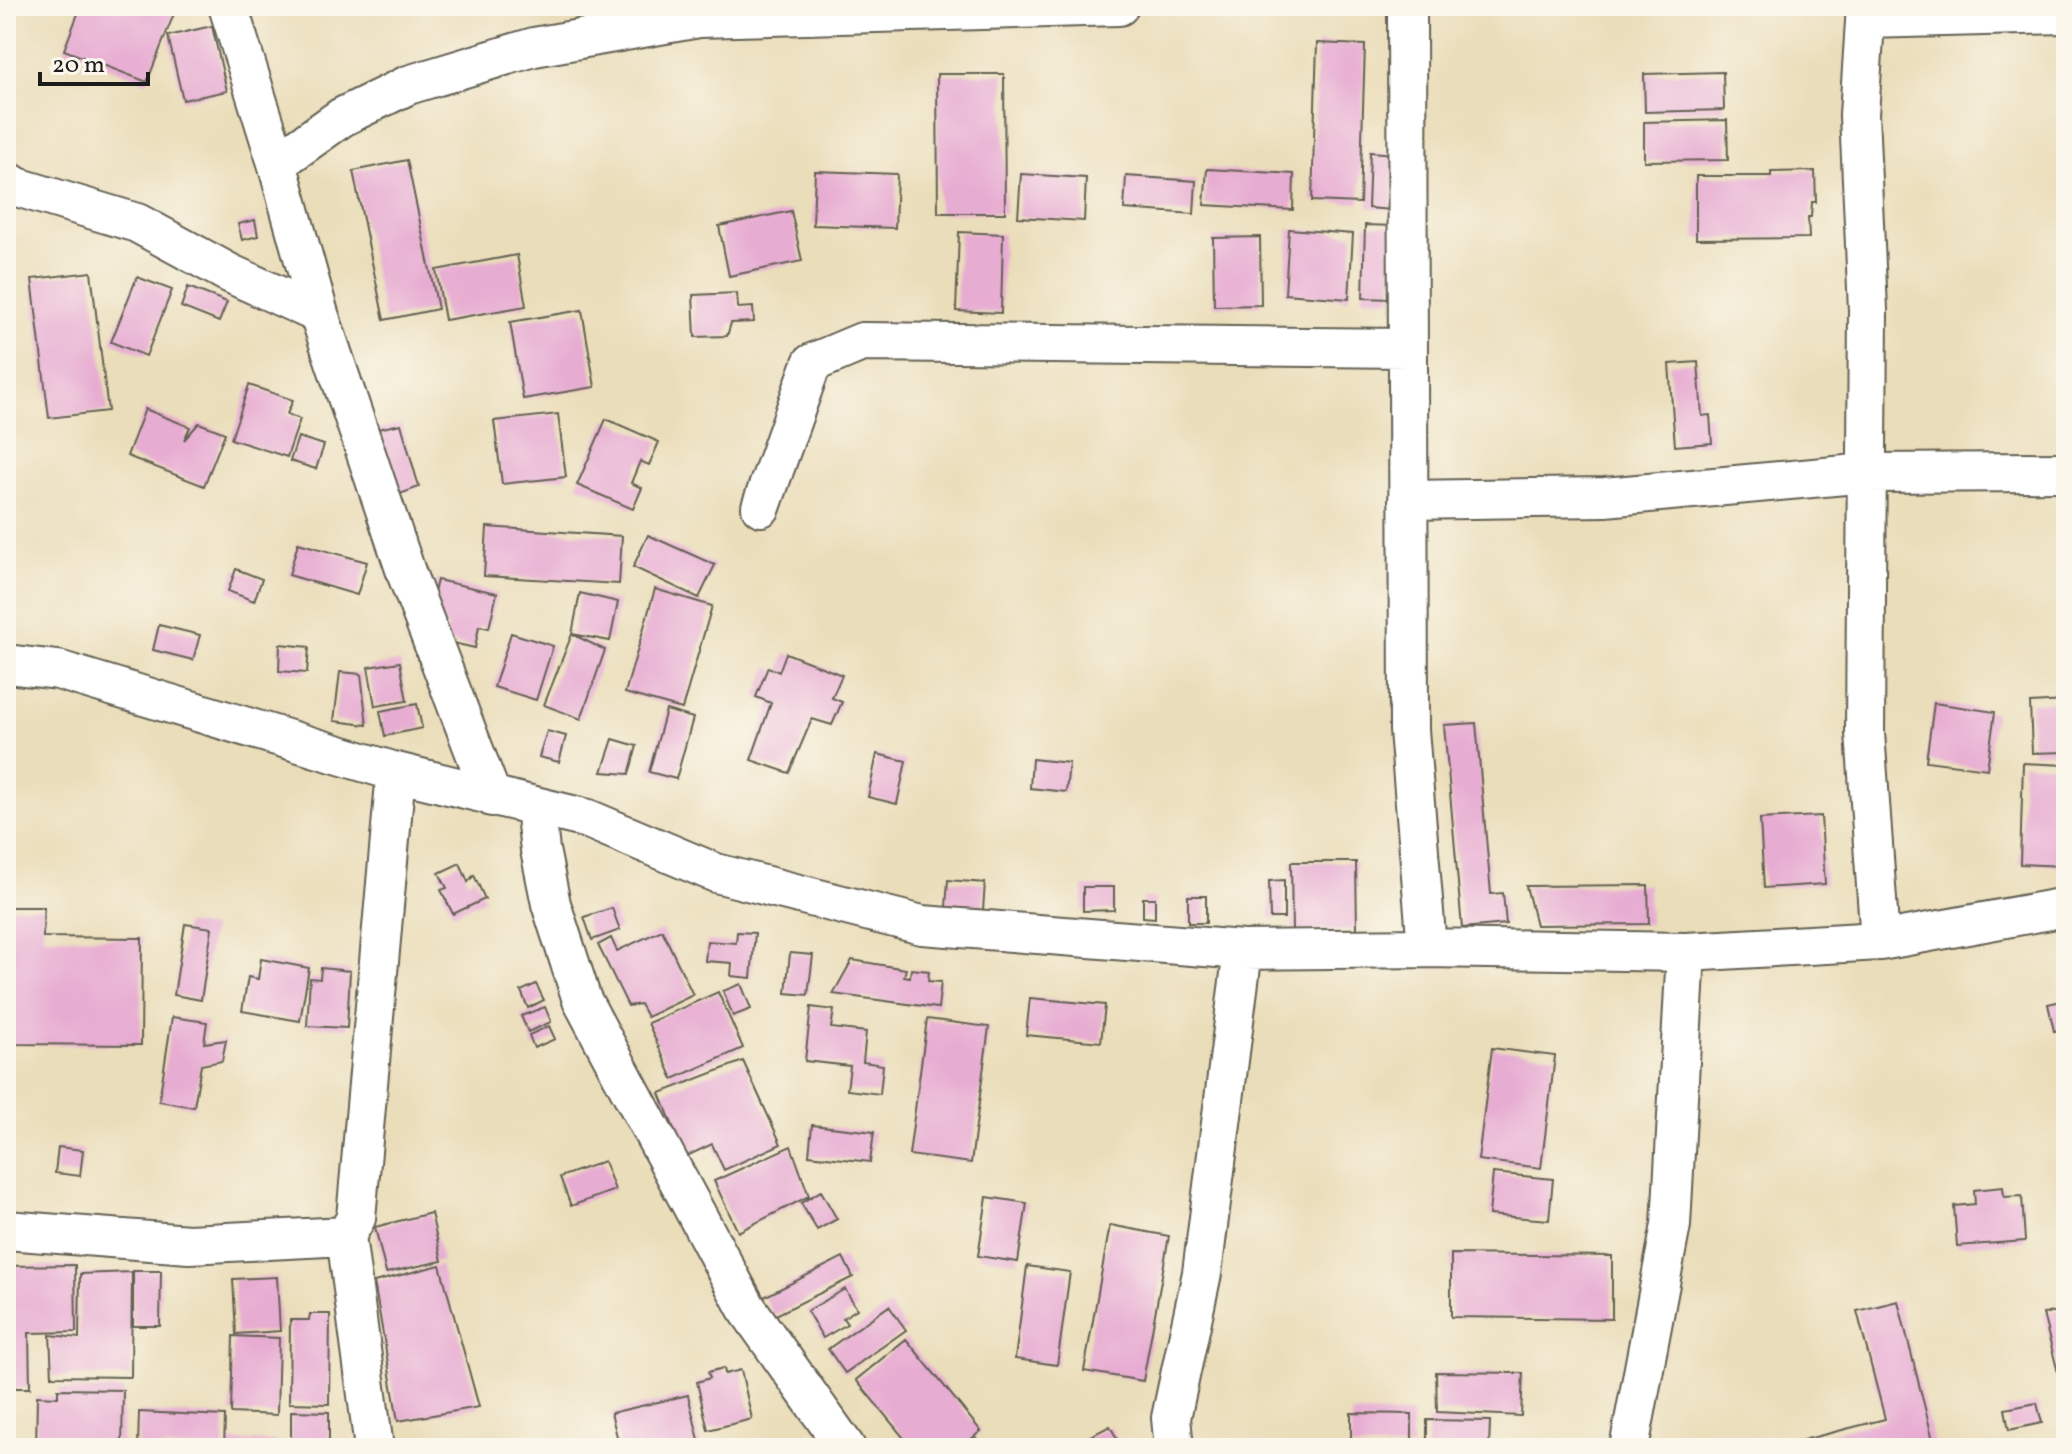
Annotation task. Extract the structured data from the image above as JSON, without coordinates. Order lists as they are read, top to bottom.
{
  "scale_bar": "20 m"
}
